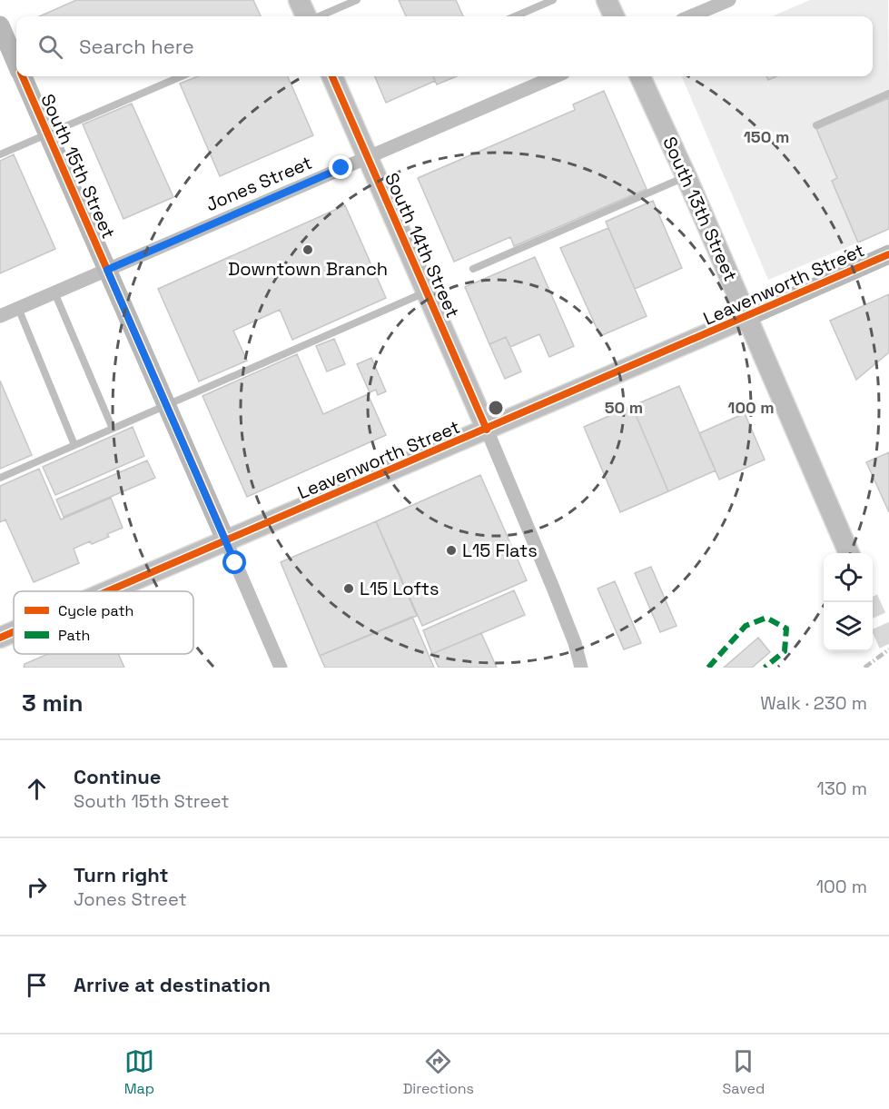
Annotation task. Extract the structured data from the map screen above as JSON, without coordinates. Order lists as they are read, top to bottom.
{
  "streets": {
    "main road": ["South 13th Street", "South 14th Street", "Leavenworth Street"],
    "street": ["South 15th Street", "Jones Street"]
  },
  "crossings": [
    ["South 15th Street", "Jones Street"],
    ["South 15th Street", "Leavenworth Street"],
    ["Jones Street", "South 14th Street"],
    ["South 13th Street", "Leavenworth Street"],
    ["South 14th Street", "Leavenworth Street"]
  ],
  "places": ["Downtown Branch", "L15 Flats", "L15 Lofts"],
  "legend": ["Cycle path", "Path"],
  "page": {
    "search": "Search here",
    "heading": ["3 min", "Walk · 230 m"],
    "list": [
      ["Continue", "South 15th Street", "130 m"],
      ["Turn right", "Jones Street", "100 m"],
      "Arrive at destination"
    ],
    "nav": ["Map", "Directions", "Saved"]
  },
  "rings": ["150 m", "50 m", "100 m"]
}
